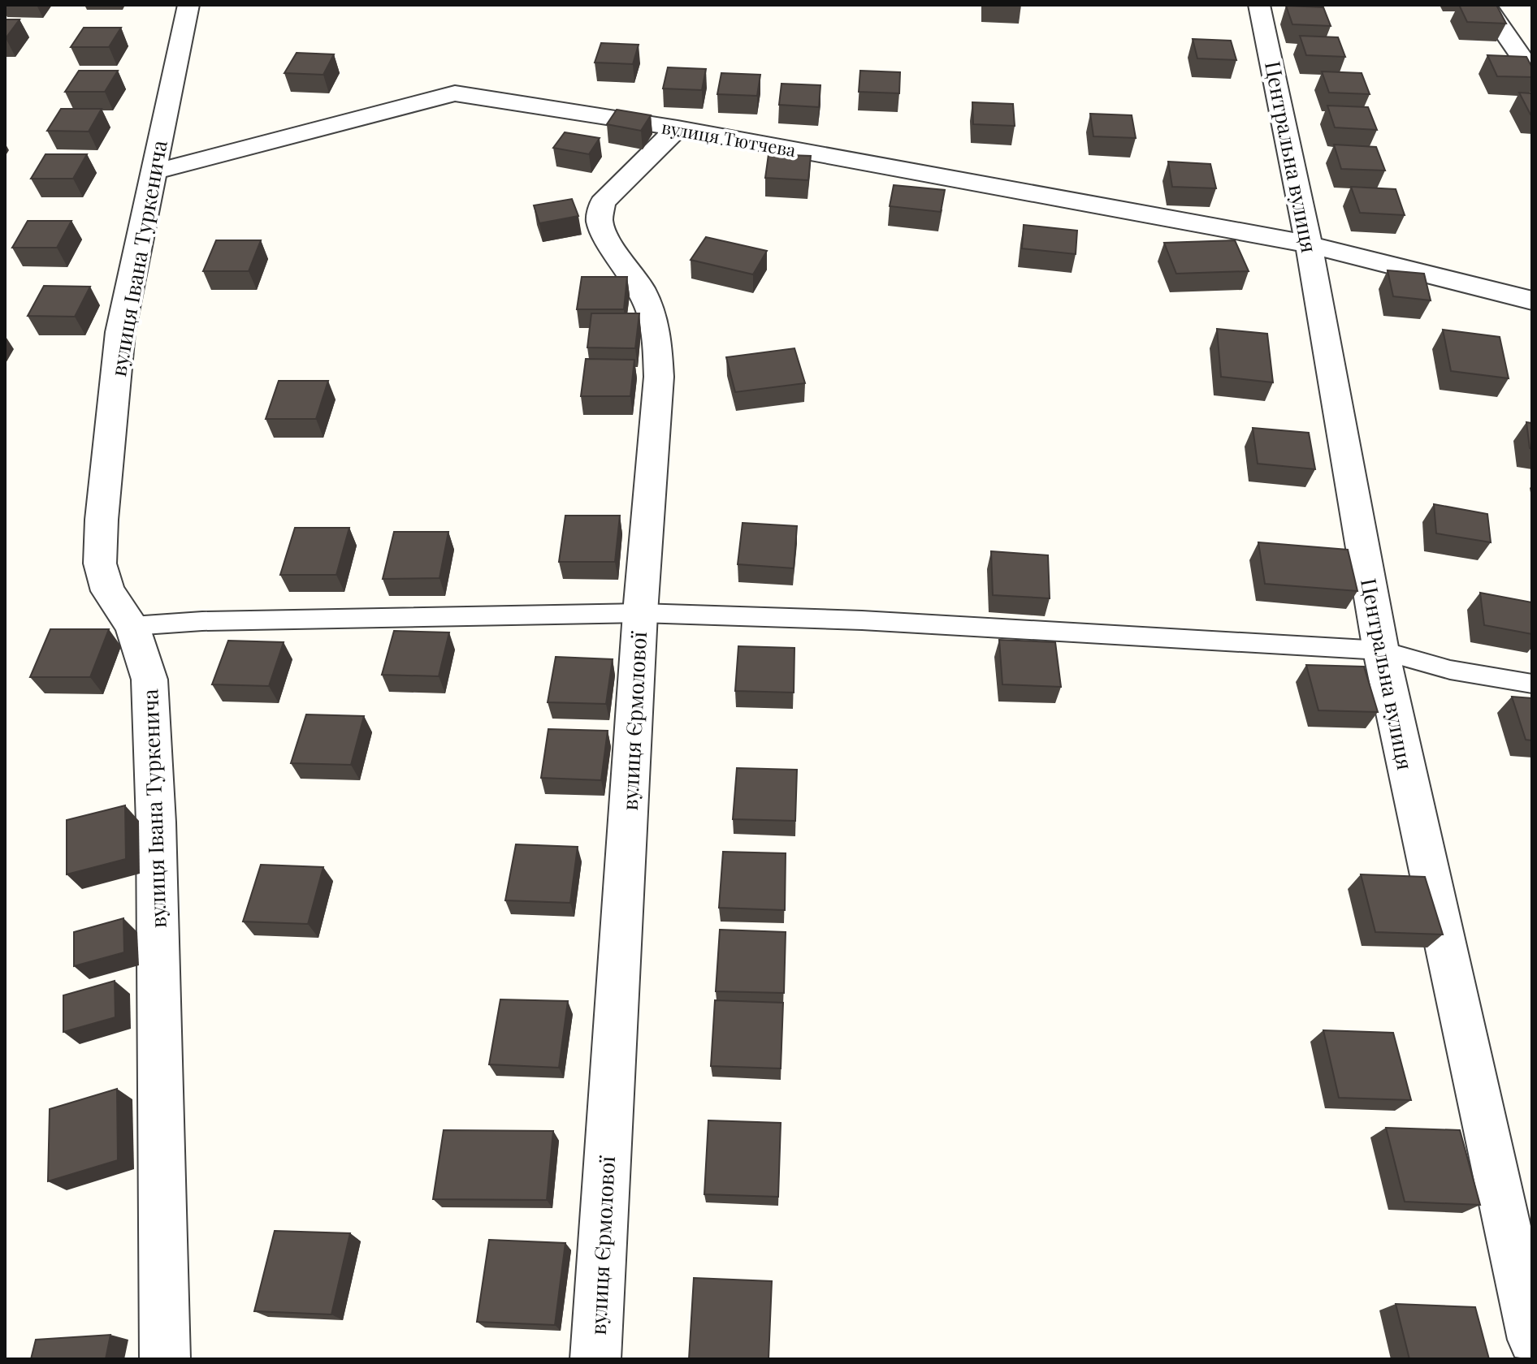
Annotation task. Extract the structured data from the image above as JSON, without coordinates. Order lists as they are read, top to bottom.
{
  "streets": {
    "street": [
      "вулиця Тютчева",
      "Центральна вулиця",
      "вулиця Івана Туркенича",
      "вулиця Єрмолової"
    ]
  },
  "crossings": [
    ["вулиця Тютчева", "Центральна вулиця"],
    ["вулиця Тютчева", "вулиця Івана Туркенича"],
    ["вулиця Тютчева", "вулиця Єрмолової"]
  ]
}
